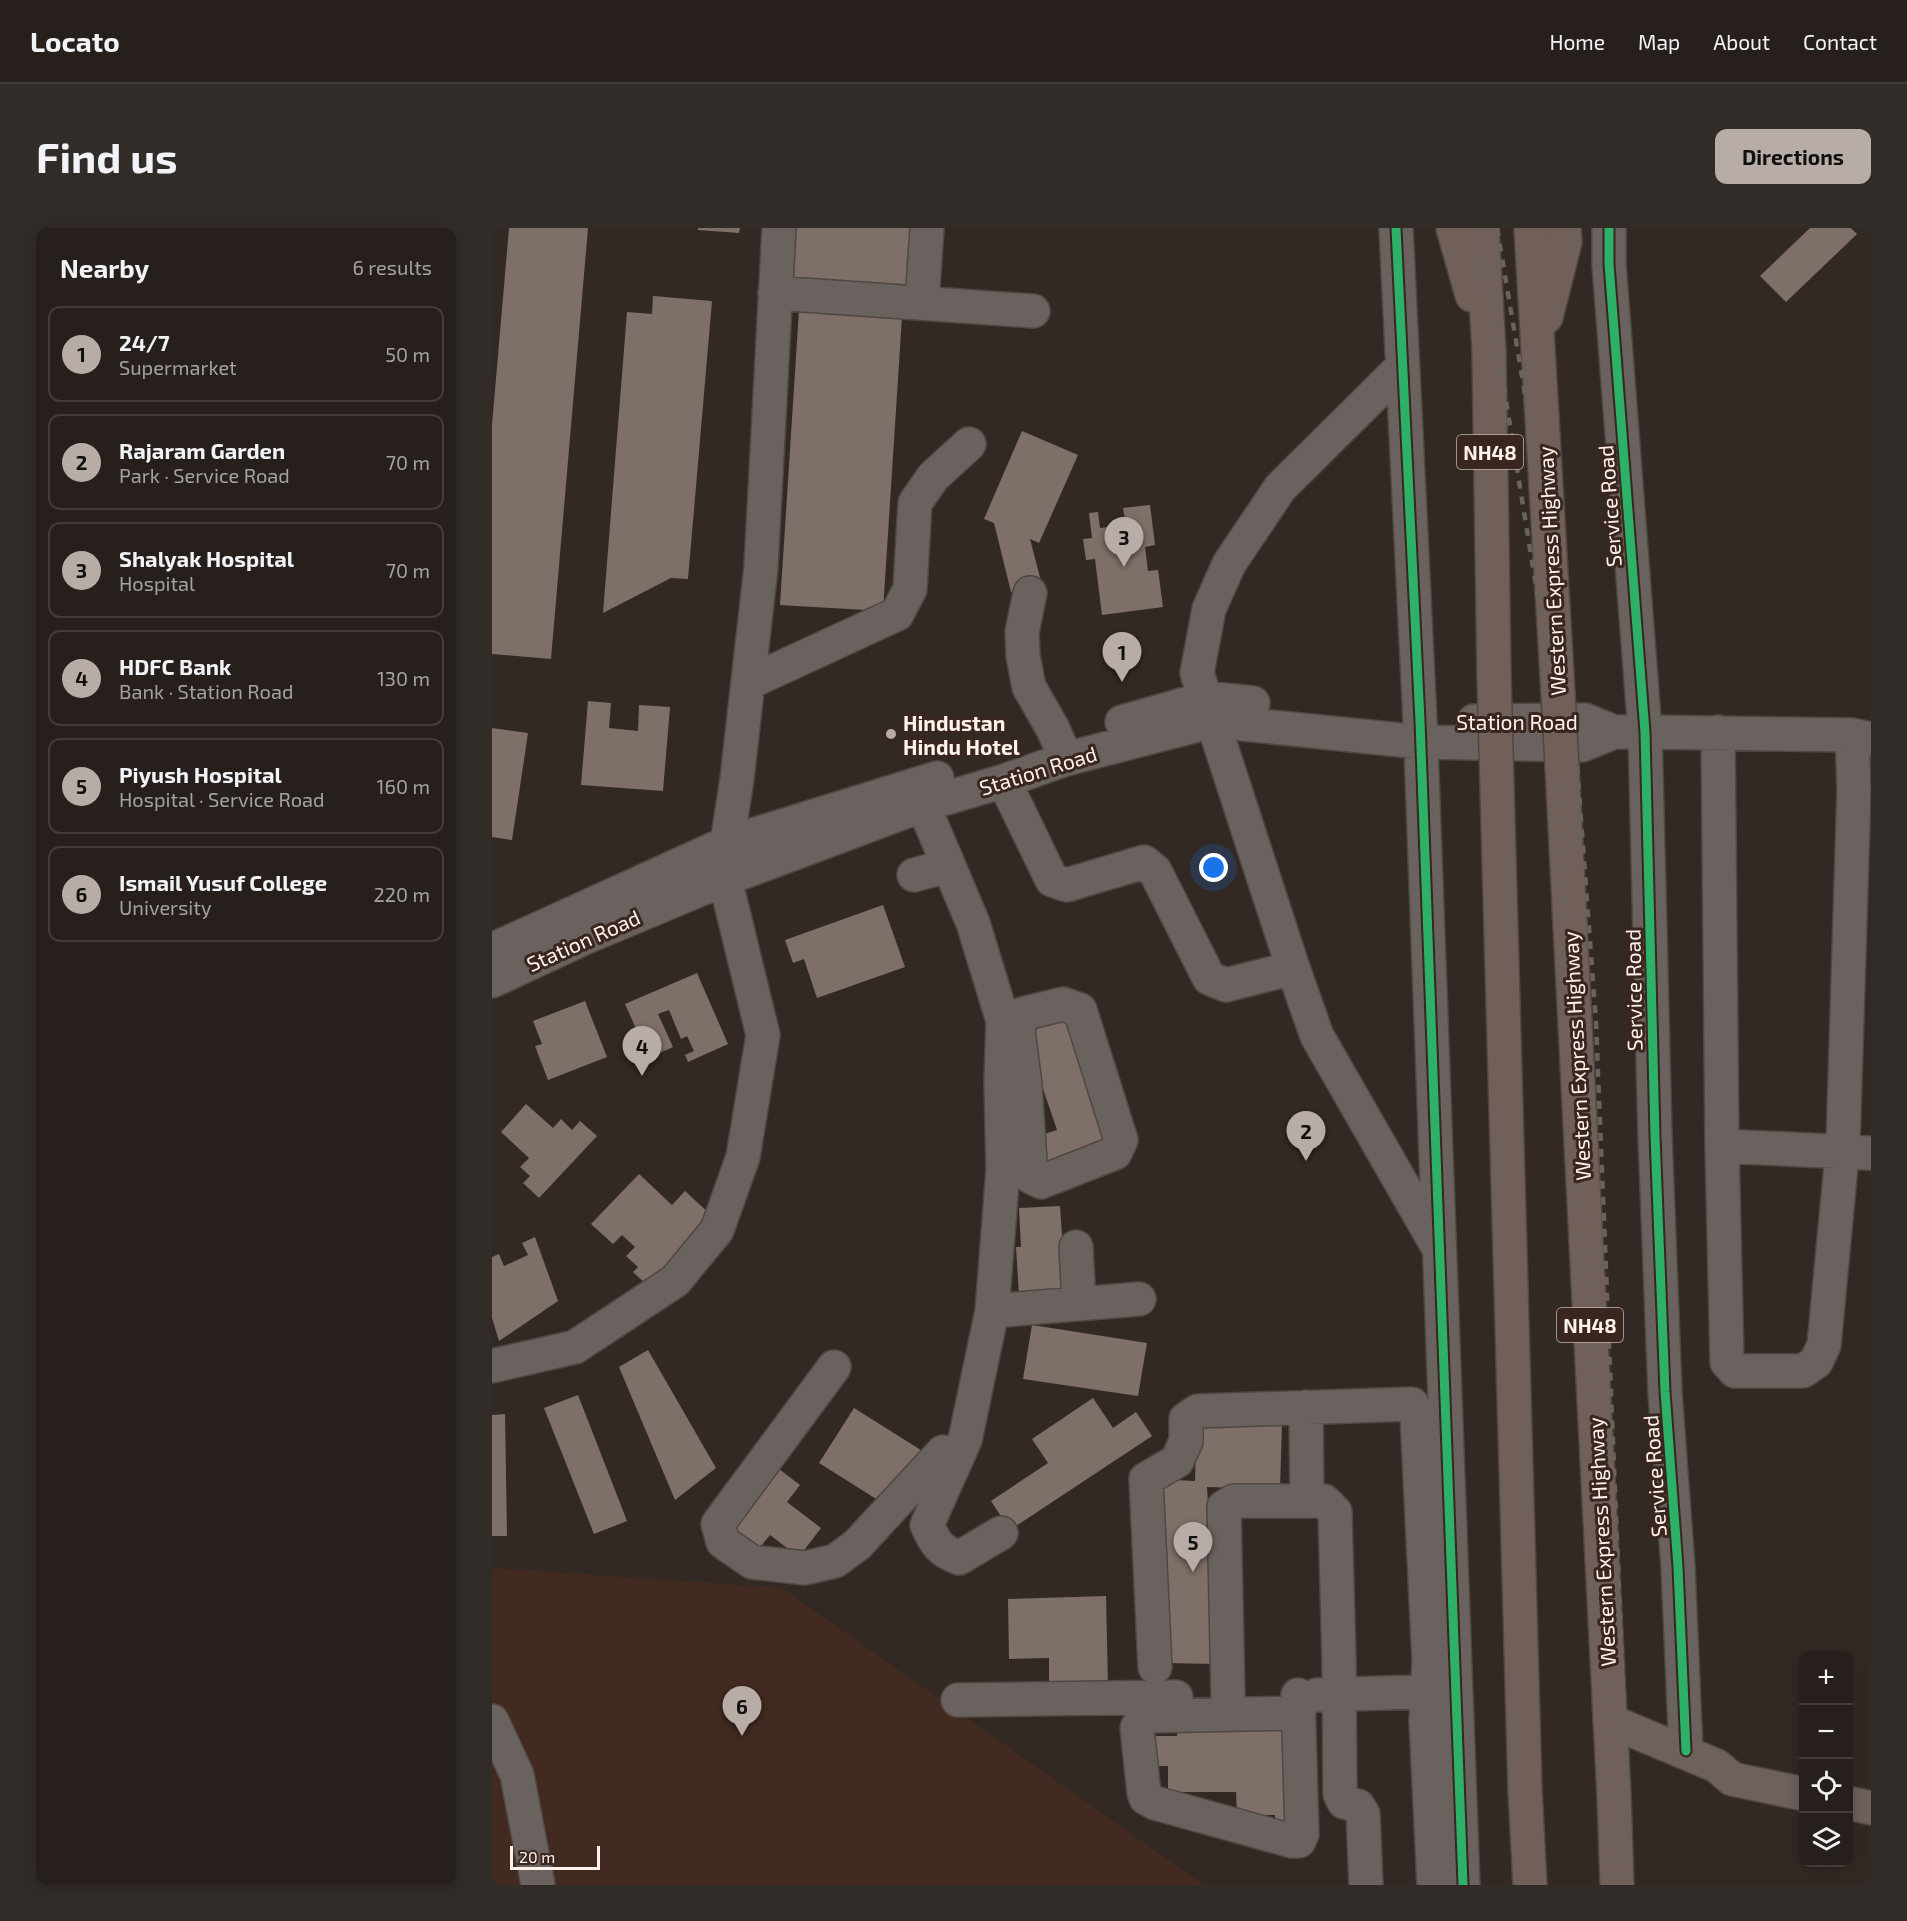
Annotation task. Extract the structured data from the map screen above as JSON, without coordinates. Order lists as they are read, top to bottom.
{
  "streets": {
    "highway": ["NH48", "Western Express Highway"],
    "street": ["Service Road", "Station Road"]
  },
  "crossings": [
    ["Service Road", "Station Road"]
  ],
  "places": ["Hindustan Hindu Hotel"],
  "scale_bar": "20 m",
  "page": {
    "header": "Locato",
    "nav": [
      "Home",
      "Map",
      "About",
      "Contact"
    ],
    "buttons": "Directions",
    "title": "Find us",
    "heading": ["Nearby", "6 results"],
    "list": [
      {
        "mark": "1",
        "name": "24/7",
        "note": "Supermarket",
        "value": "50 m"
      },
      {
        "mark": "2",
        "name": "Rajaram Garden",
        "note": "Park · Service Road",
        "value": "70 m"
      },
      {
        "mark": "3",
        "name": "Shalyak Hospital",
        "note": "Hospital",
        "value": "70 m"
      },
      {
        "mark": "4",
        "name": "HDFC Bank",
        "note": "Bank · Station Road",
        "value": "130 m"
      },
      {
        "mark": "5",
        "name": "Piyush Hospital",
        "note": "Hospital · Service Road",
        "value": "160 m"
      },
      {
        "mark": "6",
        "name": "Ismail Yusuf College",
        "note": "University",
        "value": "220 m"
      }
    ],
    "pins": [
      "3",
      "1",
      "4",
      "2",
      "5",
      "6"
    ],
    "map_buttons": ["+", "−"],
    "scale": "20 m"
  }
}
